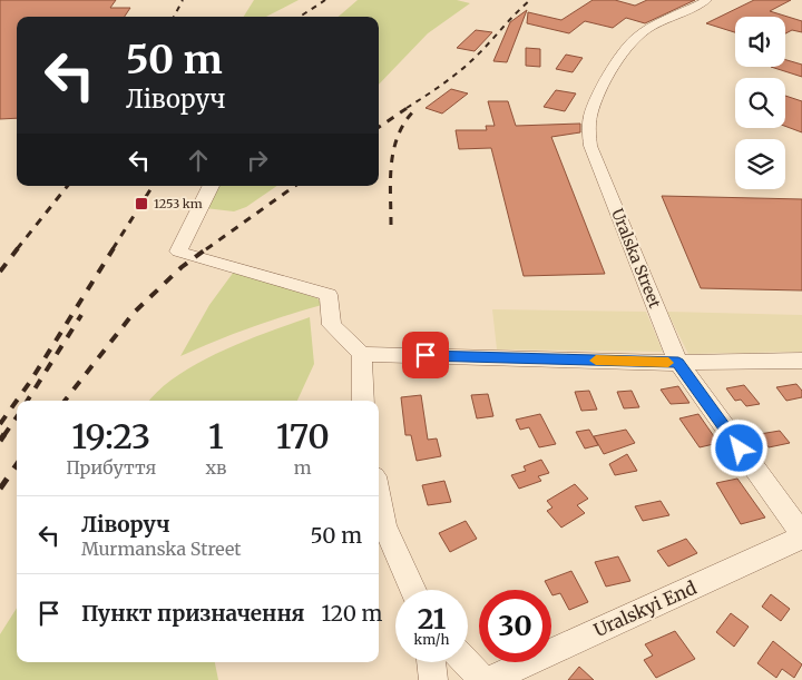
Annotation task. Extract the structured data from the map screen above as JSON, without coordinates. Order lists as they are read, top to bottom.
{
  "streets": {
    "street": ["Uralska Street", "Uralskyi End"]
  },
  "crossings": [
    ["Uralska Street", "Uralskyi End"]
  ],
  "places": {
    "transit": ["1253 km"]
  },
  "page": {
    "turn": ["50 m", "Ліворуч"],
    "eta": [
      "19:23",
      "Прибуття",
      "1",
      "хв",
      "170",
      "m"
    ],
    "list": [
      {
        "name": "Ліворуч",
        "note": "Murmanska Street",
        "value": "50 m"
      },
      {
        "name": "Пункт призначення",
        "value": "120 m"
      }
    ],
    "speed": "21 km/h",
    "limit": "30"
  }
}
